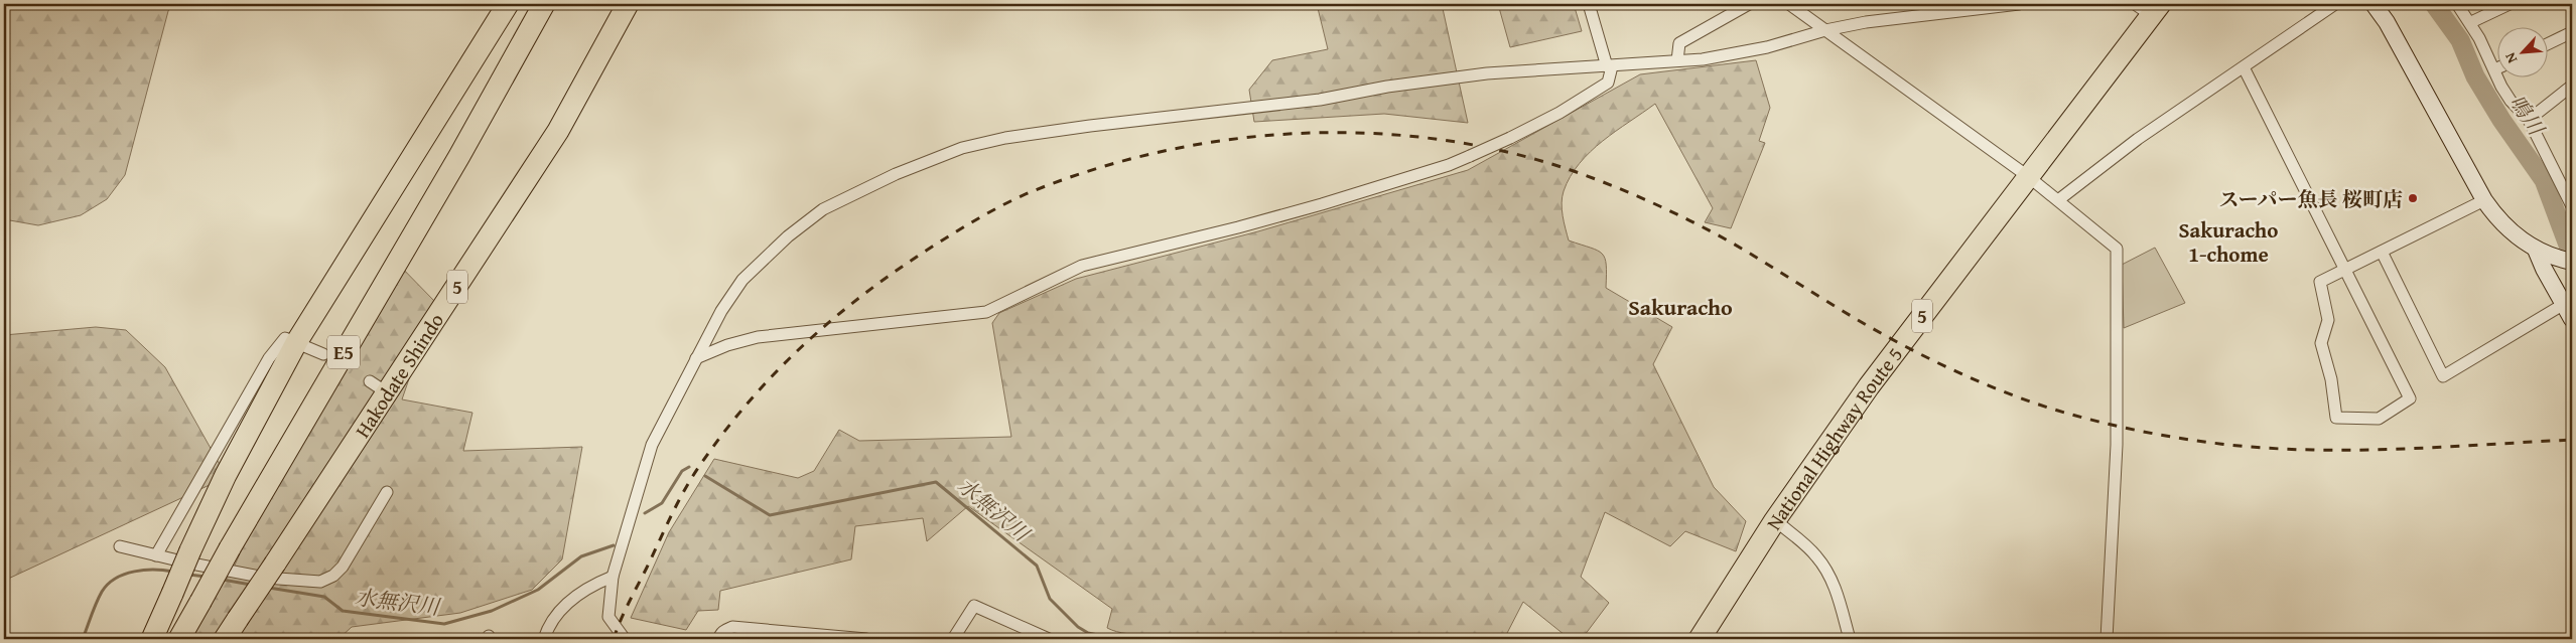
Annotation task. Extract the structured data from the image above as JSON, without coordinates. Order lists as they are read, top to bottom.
{
  "streets": {
    "highway": [
      "5",
      "E5",
      "Hakodate Shindo",
      "National Highway Route 5"
    ]
  },
  "districts": ["Sakuracho 1-chome", "Sakuracho"],
  "water": ["鳴川", "水無沢川"],
  "places": ["スーパー魚長 桜町店"],
  "north": "bottom left"
}
